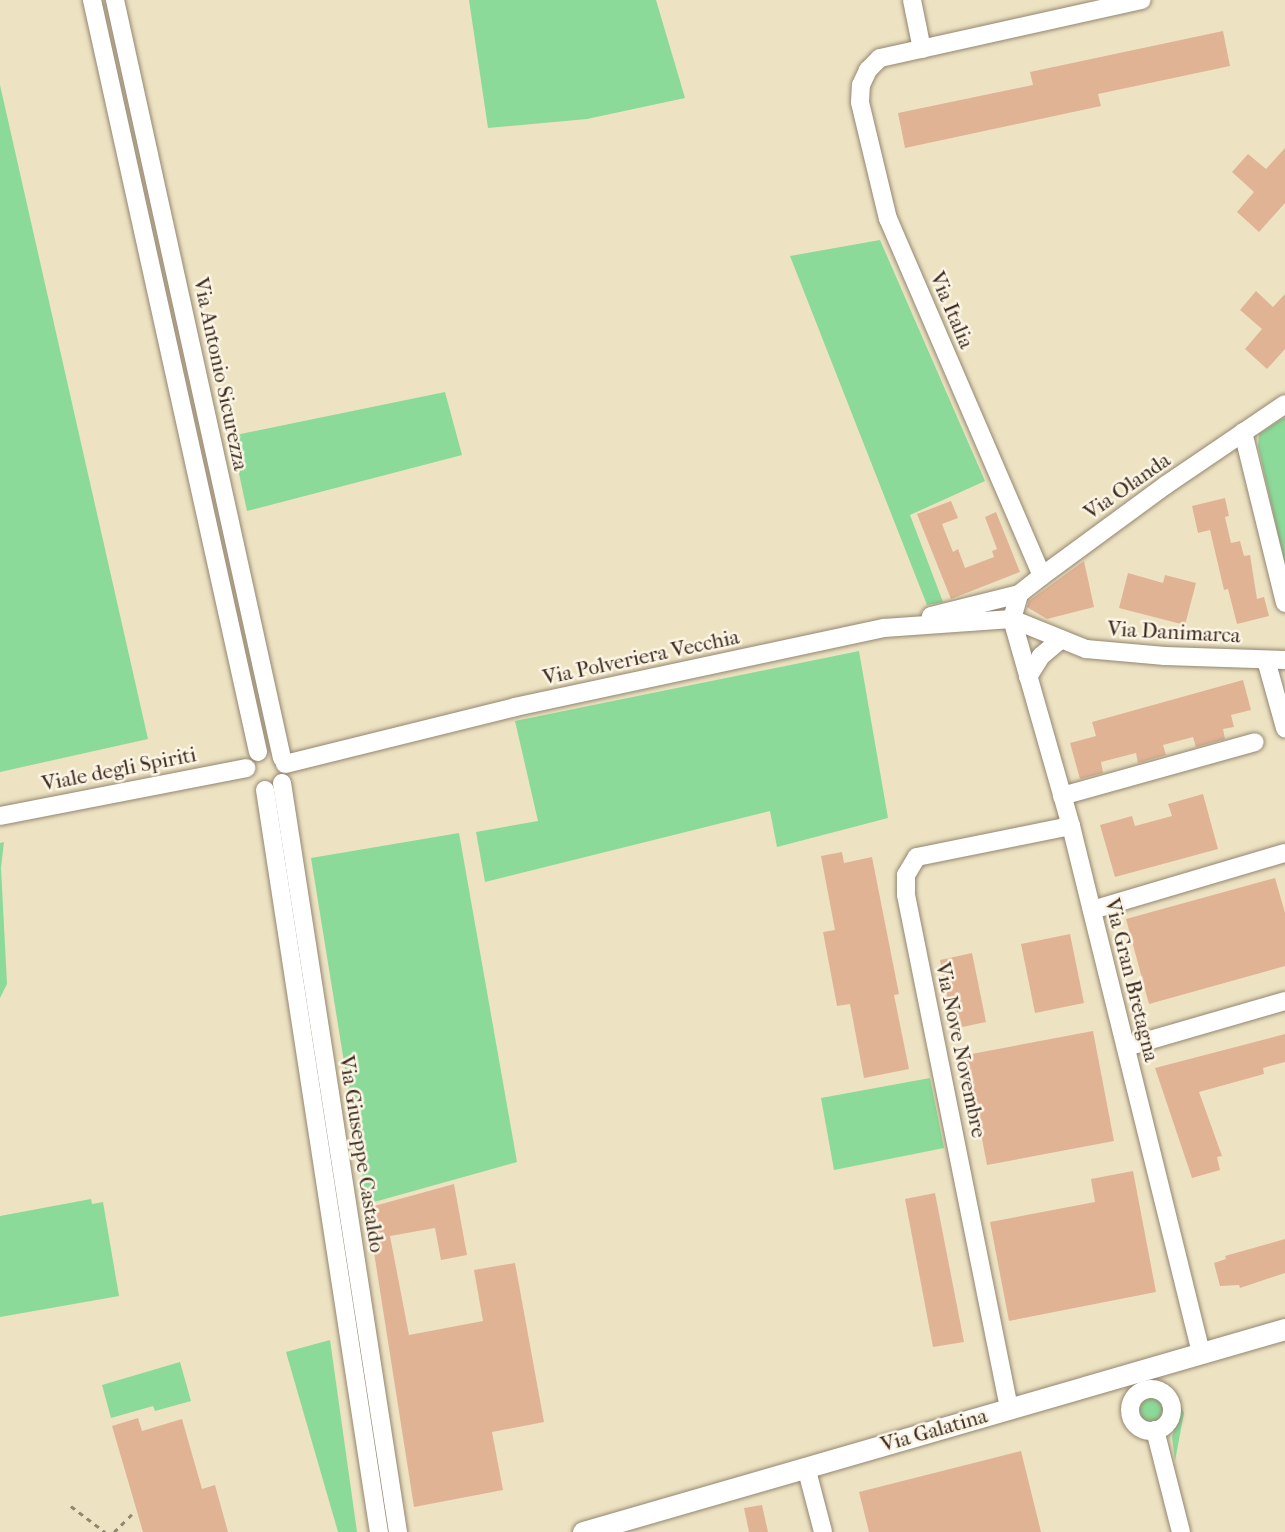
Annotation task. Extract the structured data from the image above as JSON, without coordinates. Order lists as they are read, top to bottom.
{
  "streets": {
    "main road": ["Via Galatina"],
    "street": [
      "Via Italia",
      "Via Antonio Sicurezza",
      "Via Olanda",
      "Via Danimarca",
      "Via Polveriera Vecchia",
      "Viale degli Spiriti",
      "Via Gran Bretagna",
      "Via Nove Novembre",
      "Via Giuseppe Castaldo"
    ]
  },
  "crossings": [
    ["Via Italia", "Via Olanda"],
    ["Via Antonio Sicurezza", "Via Polveriera Vecchia"],
    ["Via Antonio Sicurezza", "Viale degli Spiriti"],
    ["Via Antonio Sicurezza", "Via Giuseppe Castaldo"],
    ["Via Danimarca", "Via Polveriera Vecchia"],
    ["Via Danimarca", "Via Gran Bretagna"],
    ["Via Polveriera Vecchia", "Viale degli Spiriti"],
    ["Via Polveriera Vecchia", "Via Gran Bretagna"],
    ["Via Polveriera Vecchia", "Via Giuseppe Castaldo"],
    ["Viale degli Spiriti", "Via Giuseppe Castaldo"],
    ["Via Gran Bretagna", "Via Nove Novembre"],
    ["Via Gran Bretagna", "Via Galatina"],
    ["Via Nove Novembre", "Via Galatina"]
  ]
}
